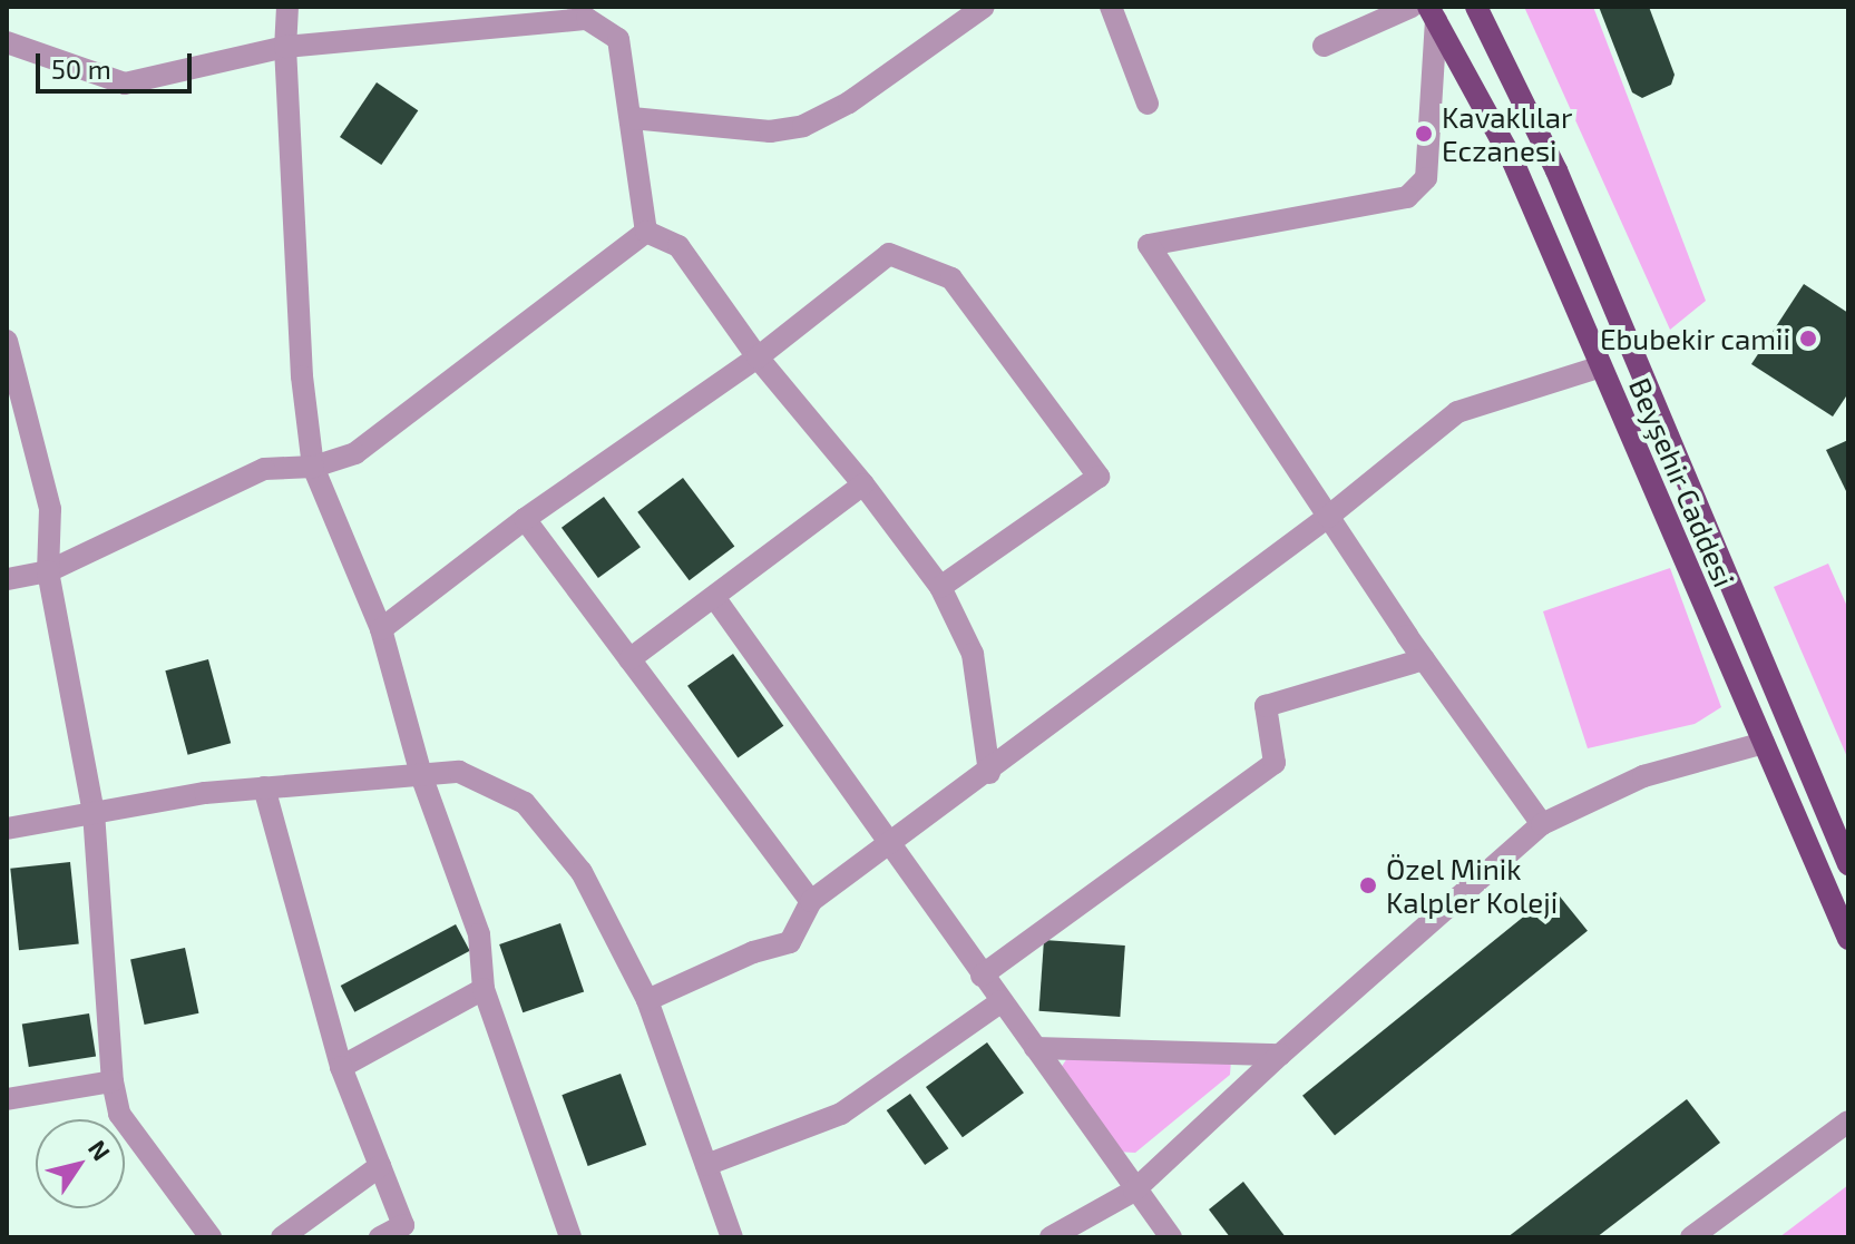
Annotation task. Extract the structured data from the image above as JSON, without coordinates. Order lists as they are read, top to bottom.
{
  "streets": {
    "main road": ["Beyşehir Caddesi"]
  },
  "places": ["Kavaklılar Eczanesi", "Ebubekir camii", "Özel Minik Kalpler Koleji"],
  "scale_bar": "50 m",
  "north": "top right"
}
